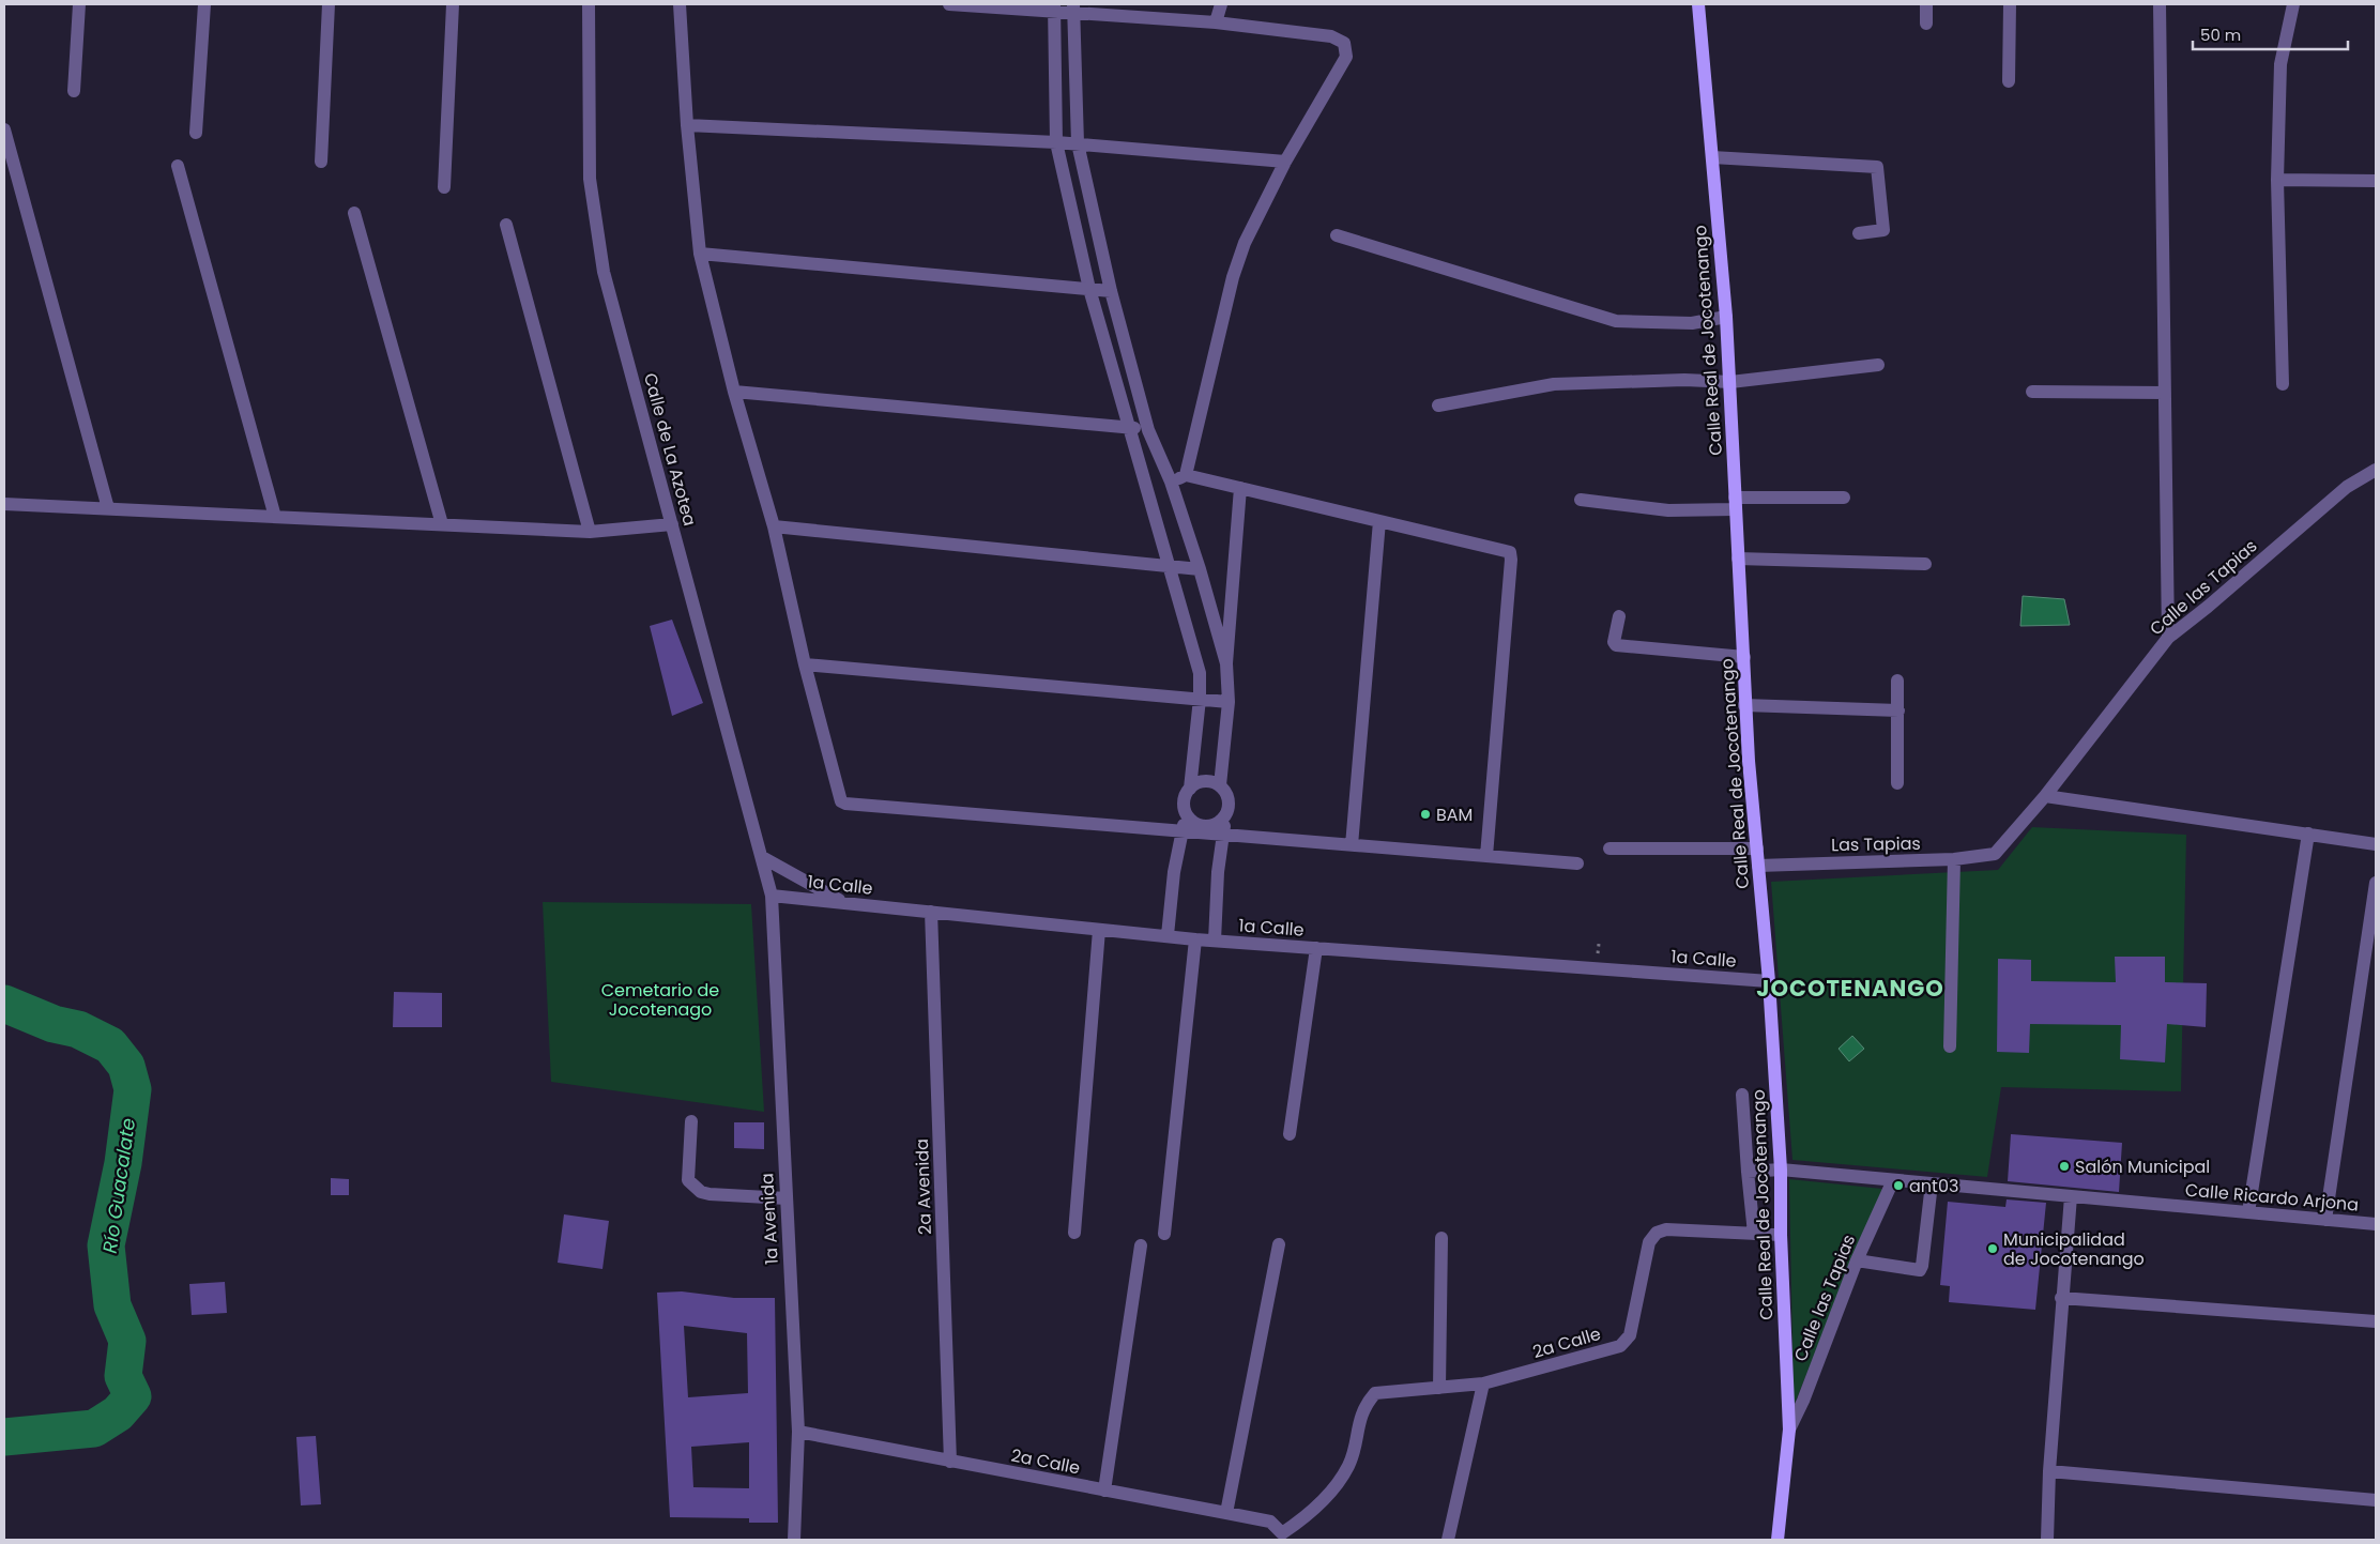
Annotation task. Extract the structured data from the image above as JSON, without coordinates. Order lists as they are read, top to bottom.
{
  "streets": {
    "main road": ["Calle Real de Jocotenango"],
    "street": [
      "Calle de La Azotea",
      "Calle las Tapias",
      "Las Tapias",
      "1a Calle",
      "2a Avenida",
      "Calle Ricardo Arjona",
      "1a Avenida",
      "2a Calle"
    ]
  },
  "crossings": [
    ["Calle Real de Jocotenango", "Calle las Tapias"],
    ["Calle Real de Jocotenango", "Las Tapias"],
    ["Calle Real de Jocotenango", "1a Calle"],
    ["Calle Real de Jocotenango", "Calle Ricardo Arjona"],
    ["Calle Real de Jocotenango", "2a Calle"],
    ["Calle de La Azotea", "1a Calle"],
    ["Calle de La Azotea", "1a Avenida"],
    ["Calle las Tapias", "Las Tapias"],
    ["Calle las Tapias", "Calle Ricardo Arjona"],
    ["1a Calle", "2a Avenida"],
    ["1a Calle", "1a Avenida"],
    ["2a Avenida", "2a Calle"],
    ["1a Avenida", "2a Calle"]
  ],
  "districts": ["JOCOTENANGO"],
  "water": ["Río Guacalate"],
  "parks": ["Cemetario de Jocotenago"],
  "places": [
    "BAM",
    "Salón Municipal",
    "ant03",
    "Municipalidad de Jocotenango"
  ],
  "scale_bar": "50 m"
}
